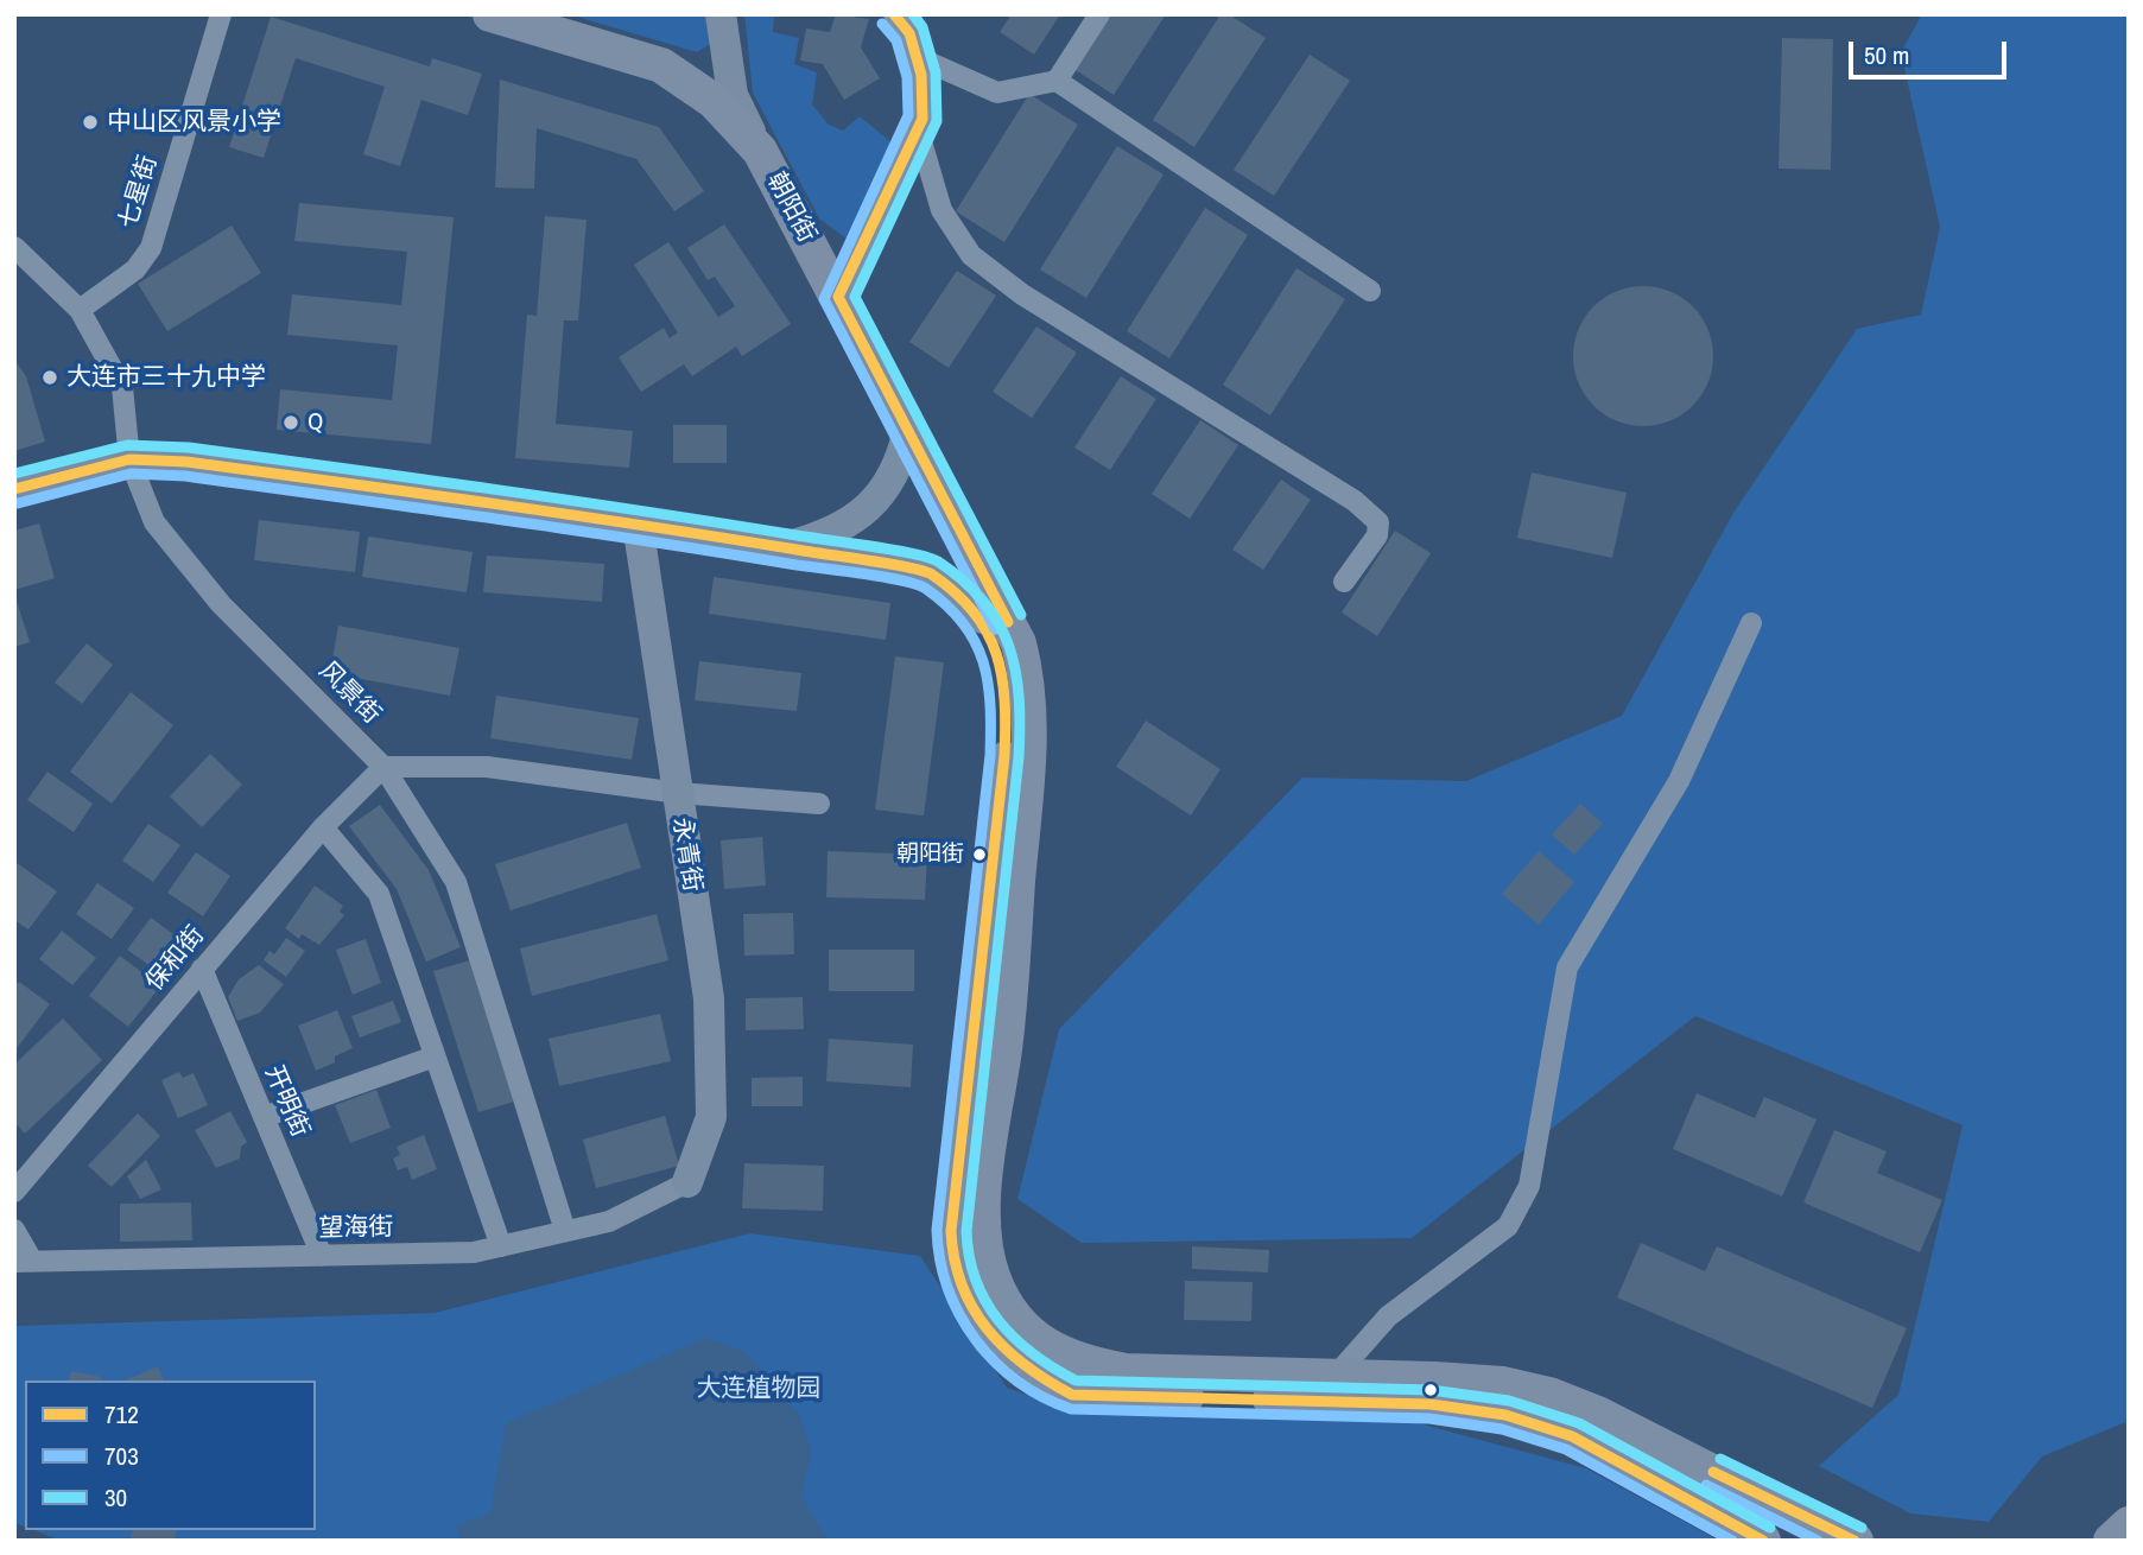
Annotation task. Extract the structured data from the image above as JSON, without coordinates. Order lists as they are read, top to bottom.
{
  "streets": {
    "main road": ["朝阳街", "永青街"],
    "street": [
      "七星街",
      "风景街",
      "保和街",
      "开明街",
      "望海街"
    ]
  },
  "crossings": [
    ["七星街", "风景街"],
    ["风景街", "保和街"],
    ["风景街", "望海街"],
    ["永青街", "望海街"],
    ["保和街", "开明街"],
    ["开明街", "望海街"]
  ],
  "parks": ["大连植物园"],
  "places": [
    "中山区风景小学",
    "大连市三十九中学",
    "Q",
    "朝阳街"
  ],
  "lines": ["transit line 712", "transit line 30", "transit line 703"],
  "legend": ["712", "703", "30"],
  "scale_bar": "50 m"
}
